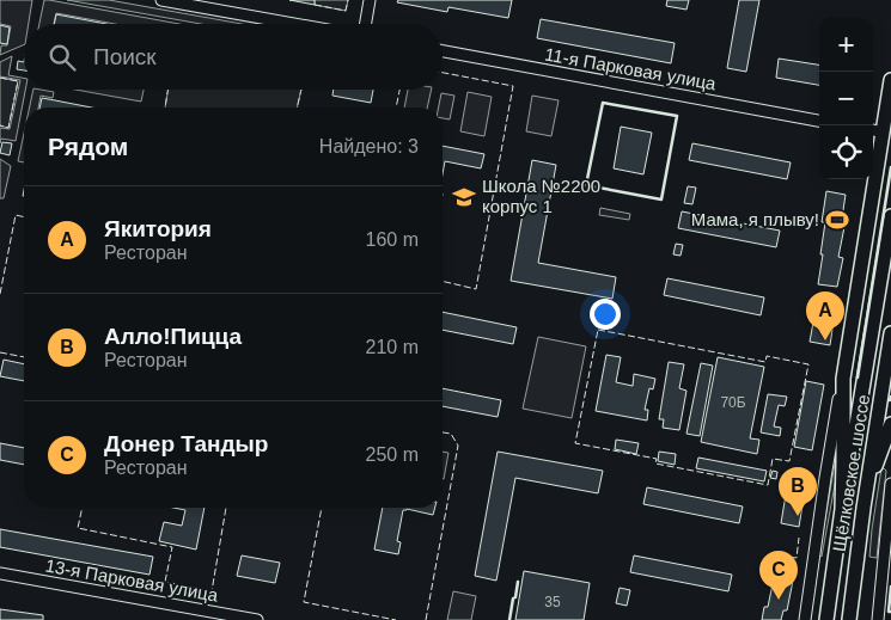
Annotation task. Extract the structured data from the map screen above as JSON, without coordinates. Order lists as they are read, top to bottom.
{
  "streets": {
    "main road": ["Щёлковское шоссе"],
    "street": ["11-я Парковая улица", "13-я Парковая улица"]
  },
  "places": {
    "school or university": ["Школа №2200 корпус 1"],
    "sports": ["Мама, я плыву!"]
  },
  "house_numbers": ["70Б", "35"],
  "page": {
    "map_buttons": ["+", "−"],
    "search": "Поиск",
    "heading": ["Рядом", "Найдено: 3"],
    "list": [
      {
        "mark": "A",
        "name": "Якитория",
        "note": "Ресторан",
        "value": "160 m"
      },
      {
        "mark": "B",
        "name": "Алло!Пицца",
        "note": "Ресторан",
        "value": "210 m"
      },
      {
        "mark": "C",
        "name": "Донер Тандыр",
        "note": "Ресторан",
        "value": "250 m"
      }
    ],
    "pins": ["A", "B", "C"]
  }
}
